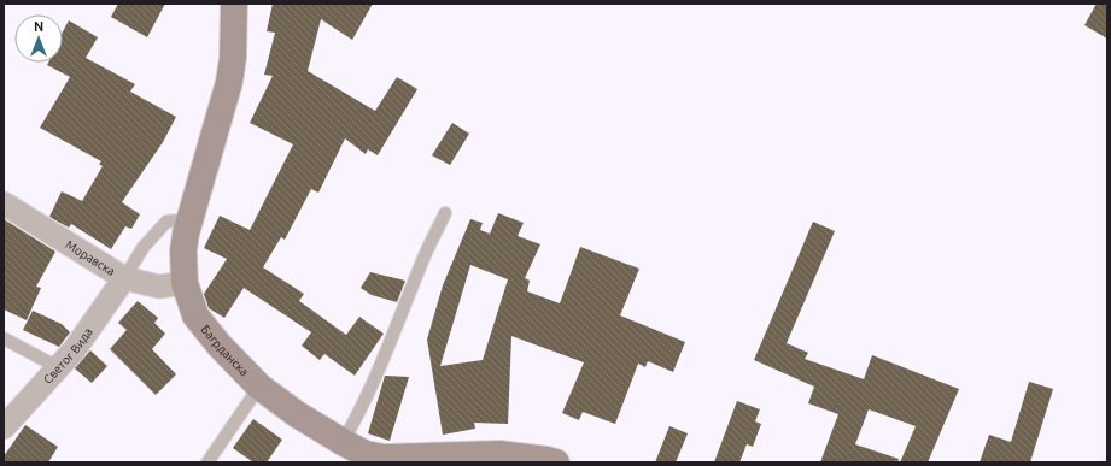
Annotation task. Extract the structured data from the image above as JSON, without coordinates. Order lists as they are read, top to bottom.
{
  "streets": {
    "street": ["Моравска", "Багрданска", "Светог Вида"]
  },
  "crossings": [
    ["Моравска", "Багрданска"],
    ["Моравска", "Светог Вида"]
  ],
  "north": "top"
}
